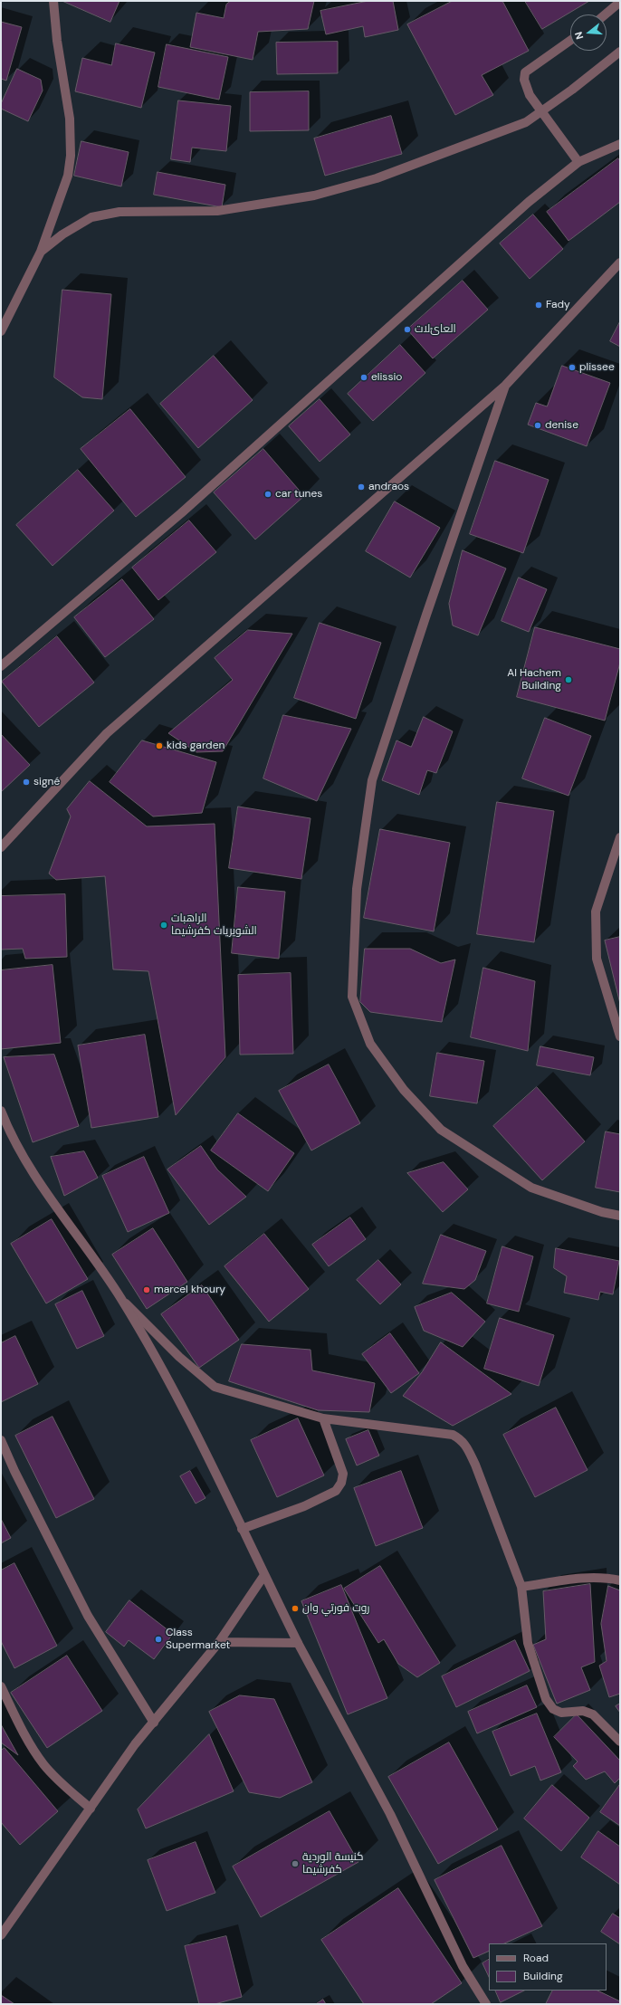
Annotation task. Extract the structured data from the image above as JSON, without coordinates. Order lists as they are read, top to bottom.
{
  "places": [
    "Fady",
    "العائﻻت",
    "plissee",
    "elissio",
    "denise",
    "andraos",
    "car tunes",
    "Al Hachem Building",
    "kids garden",
    "signé",
    "الراهبات الشويريات كفرشيما",
    "marcel khoury",
    "روت فورتي وان",
    "Class Supermarket",
    "كنيسة الوردية كفرشيما"
  ],
  "legend": ["Road", "Building"],
  "north": "left"
}
